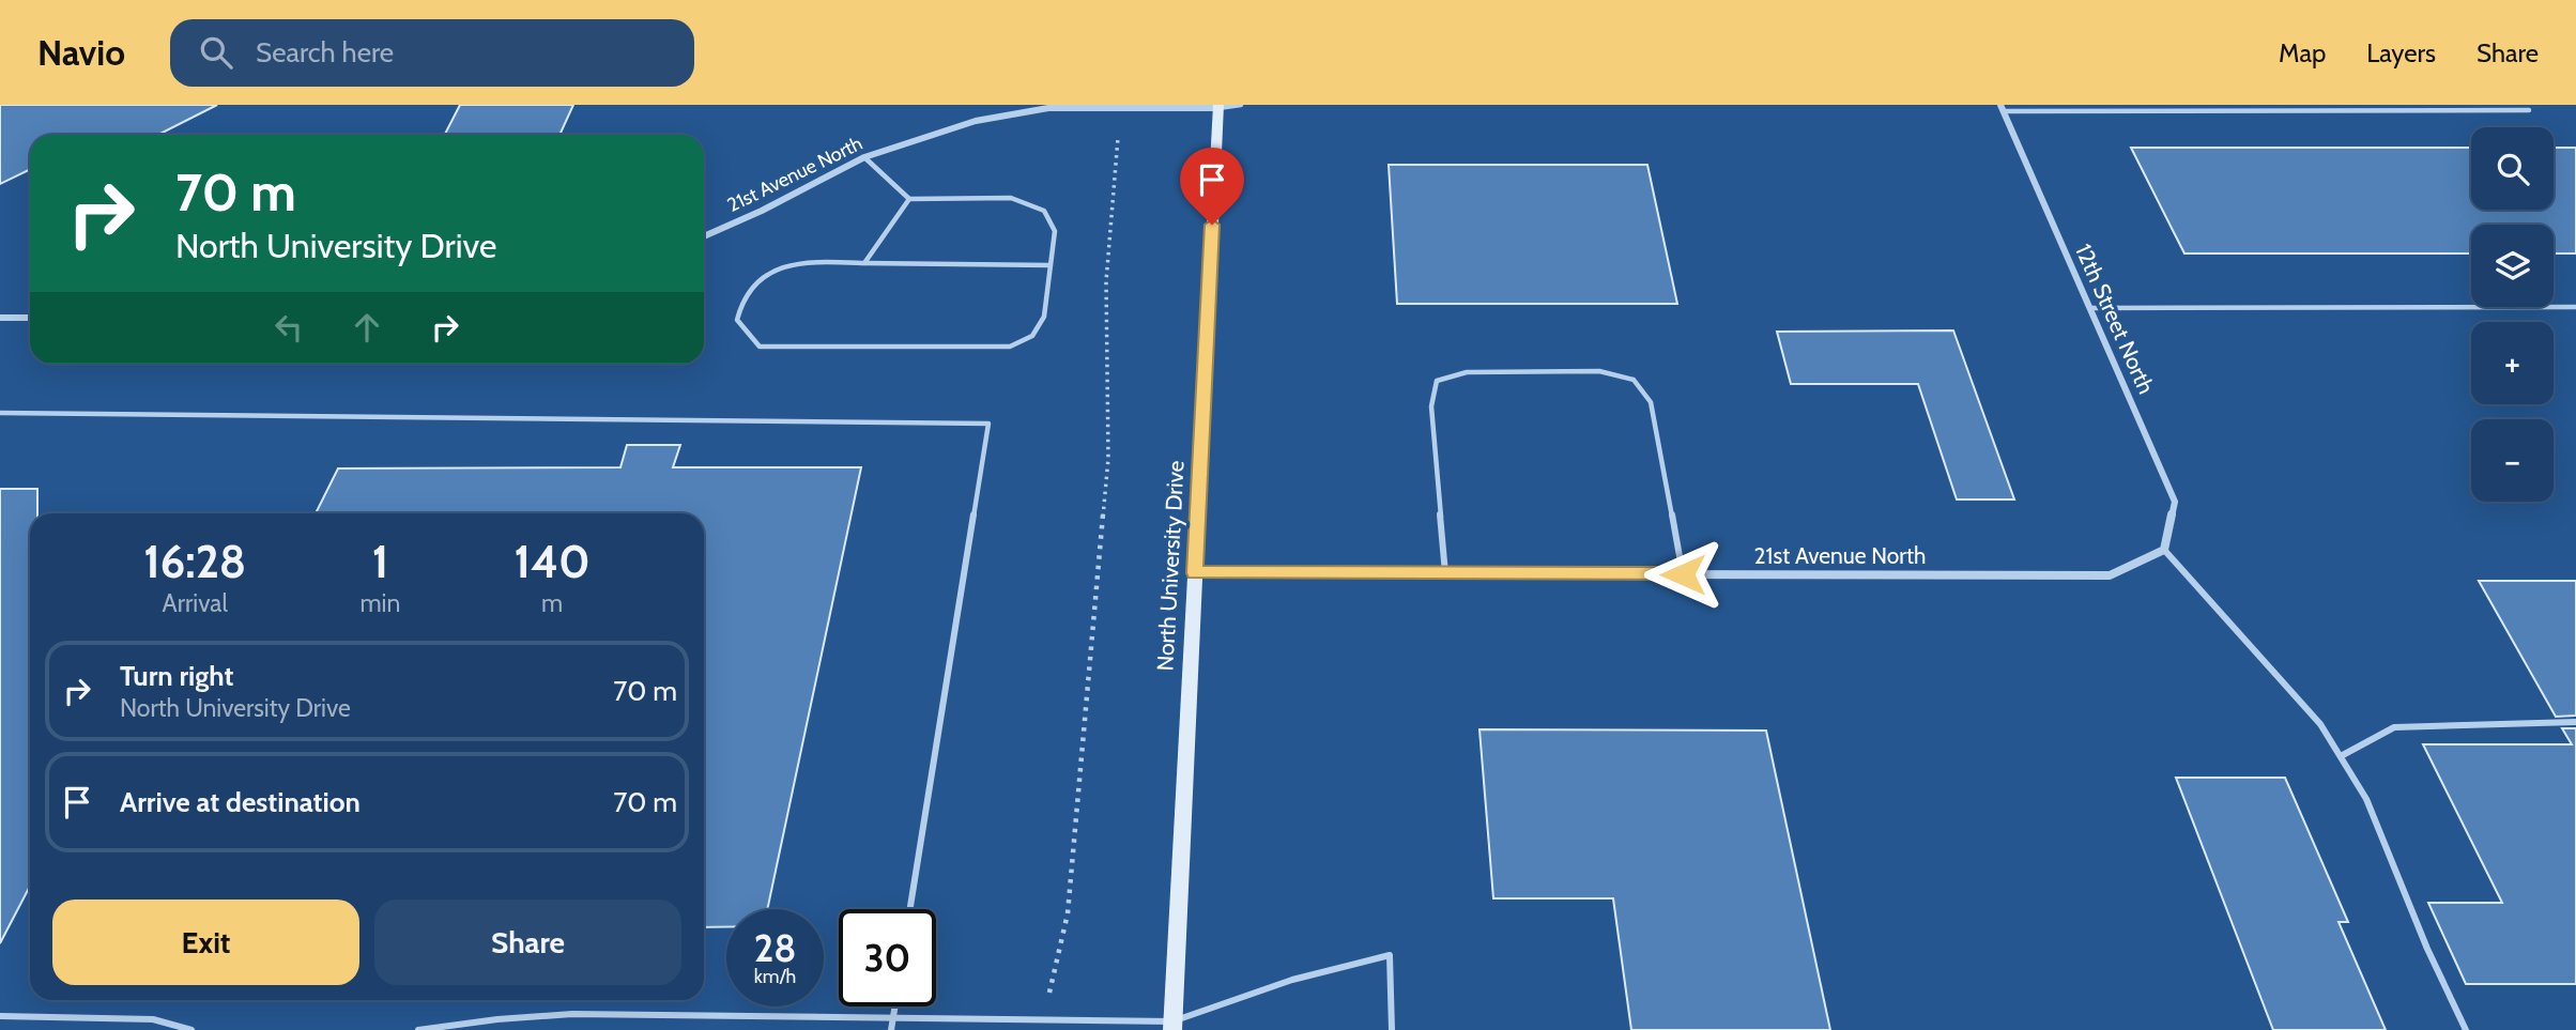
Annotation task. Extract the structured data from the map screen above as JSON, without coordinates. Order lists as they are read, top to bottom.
{
  "streets": {
    "main road": ["North University Drive"],
    "street": ["21st Avenue North", "12th Street North"]
  },
  "crossings": [
    ["21st Avenue North", "12th Street North"],
    ["21st Avenue North", "North University Drive"]
  ],
  "page": {
    "header": "Navio",
    "search": "Search here",
    "nav": ["Map", "Layers", "Share"],
    "map_buttons": ["+", "−"],
    "turn": ["70 m", "North University Drive"],
    "eta": [
      "16:28",
      "Arrival",
      "1",
      "min",
      "140",
      "m"
    ],
    "list": [
      {
        "name": "Turn right",
        "note": "North University Drive",
        "value": "70 m"
      },
      {
        "name": "Arrive at destination",
        "value": "70 m"
      }
    ],
    "buttons": ["Exit", "Share"],
    "speed": "28 km/h",
    "limit": "30"
  }
}
